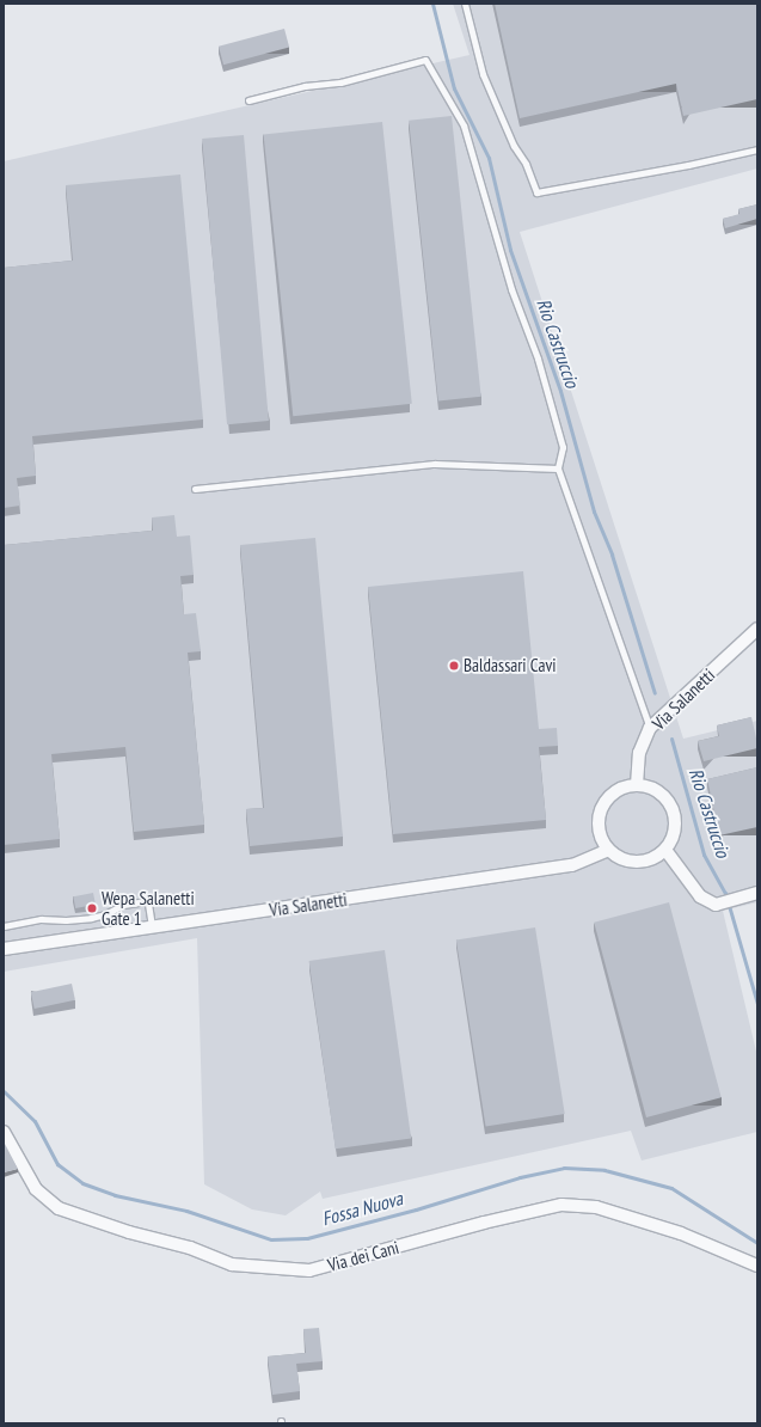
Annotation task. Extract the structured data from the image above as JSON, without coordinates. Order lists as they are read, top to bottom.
{
  "streets": {
    "street": ["Via Salanetti", "Via dei Cani"]
  },
  "water": ["Rio Castruccio", "Fossa Nuova"],
  "places": ["Baldassari Cavi", "Wepa Salanetti Gate 1"]
}
